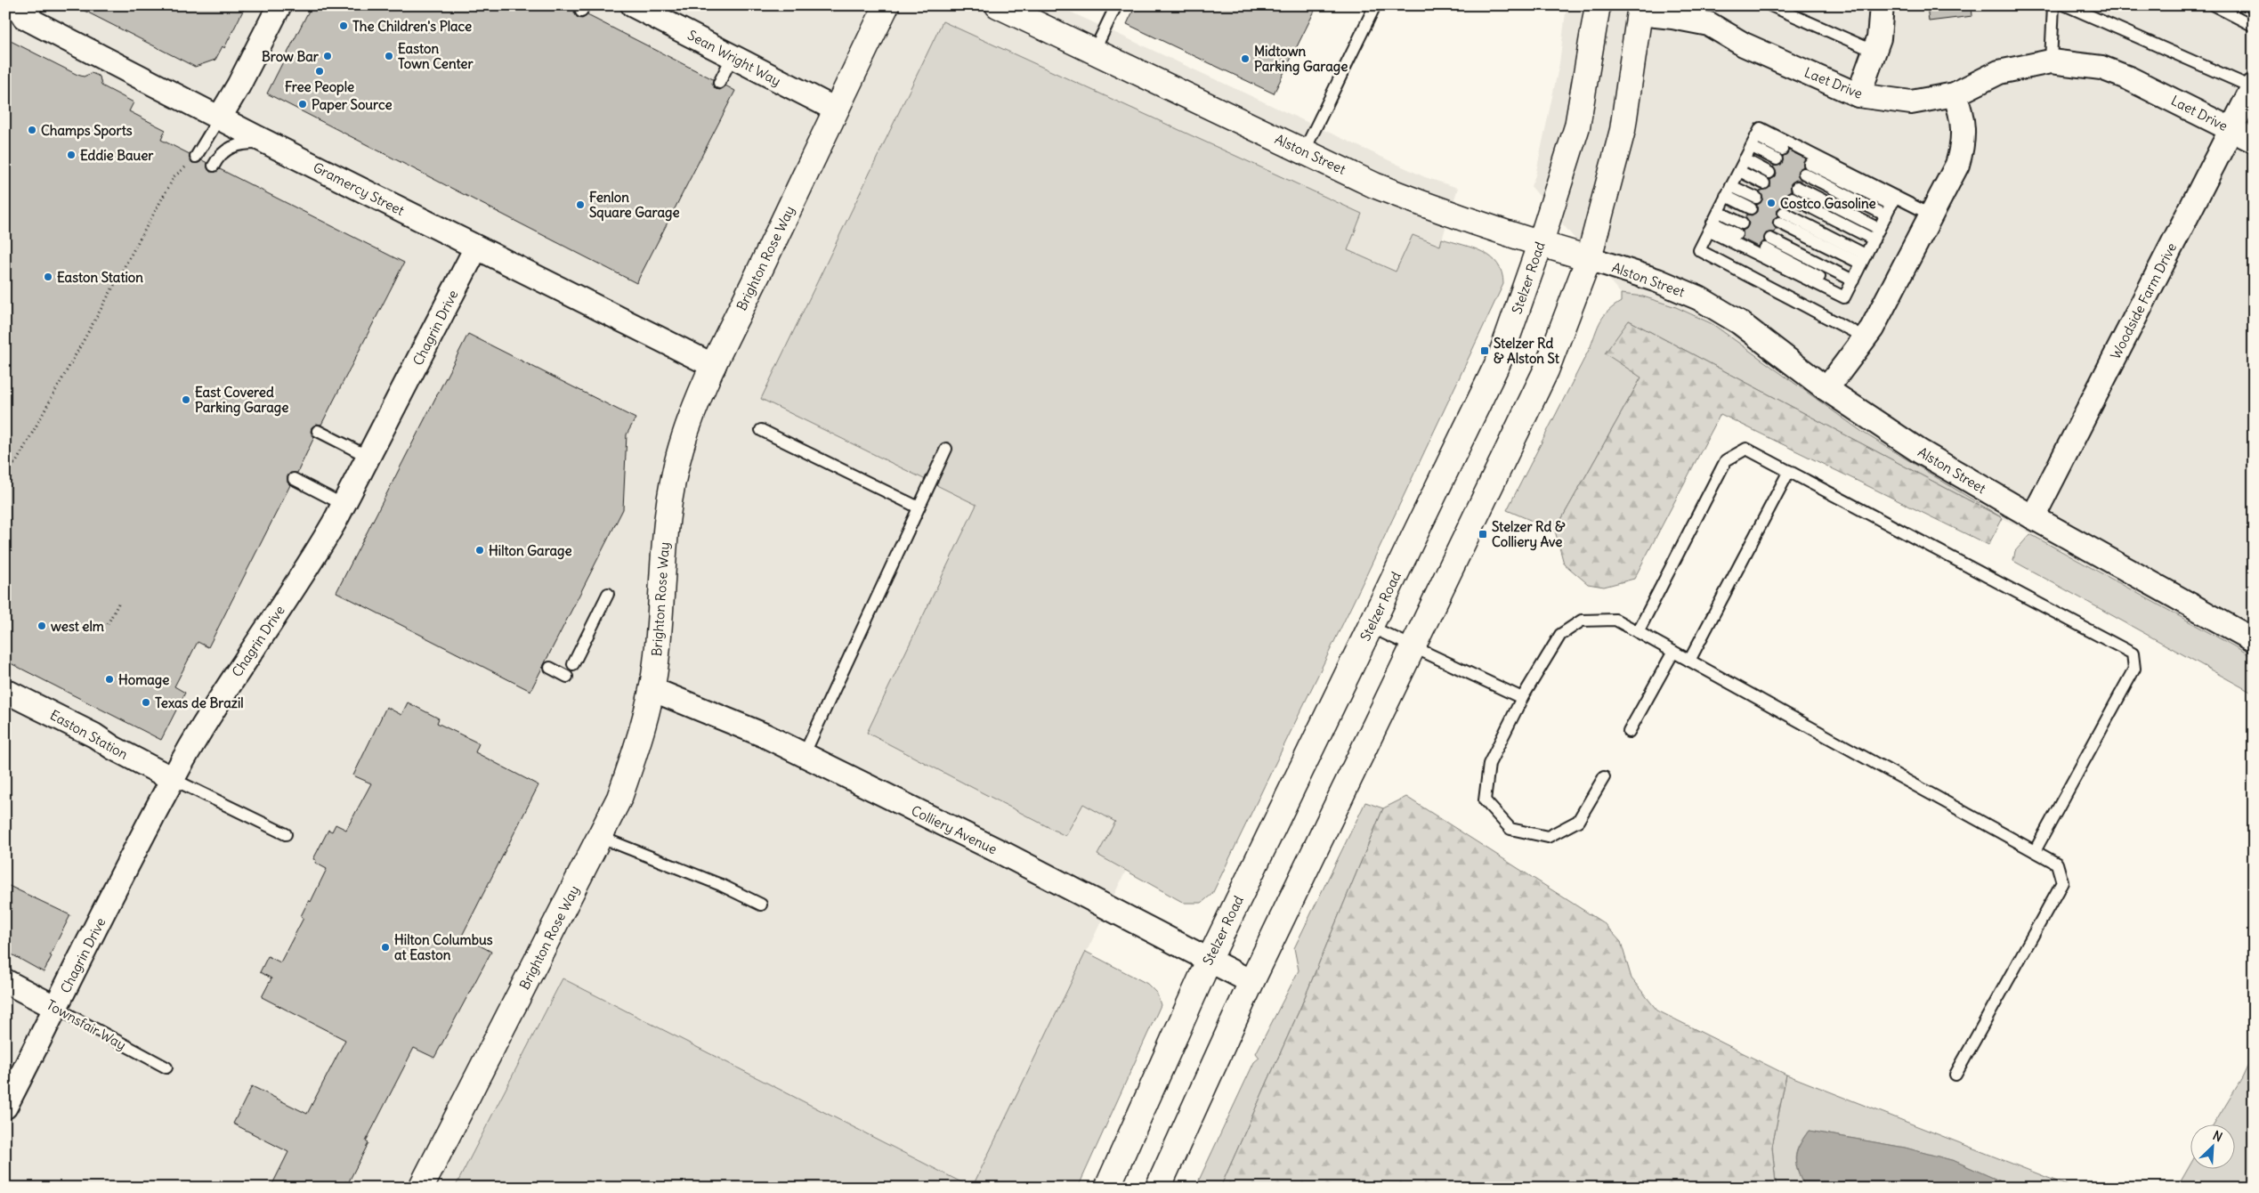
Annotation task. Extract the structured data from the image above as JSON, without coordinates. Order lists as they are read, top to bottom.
{
  "streets": {
    "main road": ["Alston Street", "Brighton Rose Way", "Stelzer Road"],
    "street": [
      "Sean Wright Way",
      "Laet Drive",
      "Gramercy Street",
      "Woodside Farm Drive",
      "Chagrin Drive",
      "Easton Station",
      "Colliery Avenue",
      "Townsfair Way"
    ]
  },
  "crossings": [
    ["Sean Wright Way", "Brighton Rose Way"],
    ["Laet Drive", "Woodside Farm Drive"],
    ["Alston Street", "Stelzer Road"],
    ["Alston Street", "Woodside Farm Drive"],
    ["Gramercy Street", "Brighton Rose Way"],
    ["Gramercy Street", "Chagrin Drive"],
    ["Brighton Rose Way", "Colliery Avenue"],
    ["Stelzer Road", "Colliery Avenue"],
    ["Chagrin Drive", "Easton Station"],
    ["Chagrin Drive", "Townsfair Way"]
  ],
  "places": {
    "other": [
      "The Children's Place",
      "Brow Bar",
      "Easton Town Center",
      "Midtown Parking Garage",
      "Free People",
      "Paper Source",
      "Champs Sports",
      "Eddie Bauer",
      "Costco Gasoline",
      "Fenlon Square Garage",
      "Easton Station",
      "East Covered Parking Garage",
      "Hilton Garage",
      "west elm",
      "Homage",
      "Texas de Brazil",
      "Hilton Columbus at Easton"
    ],
    "transit": ["Stelzer Rd & Alston St", "Stelzer Rd & Colliery Ave"]
  },
  "north": "top right"
}
